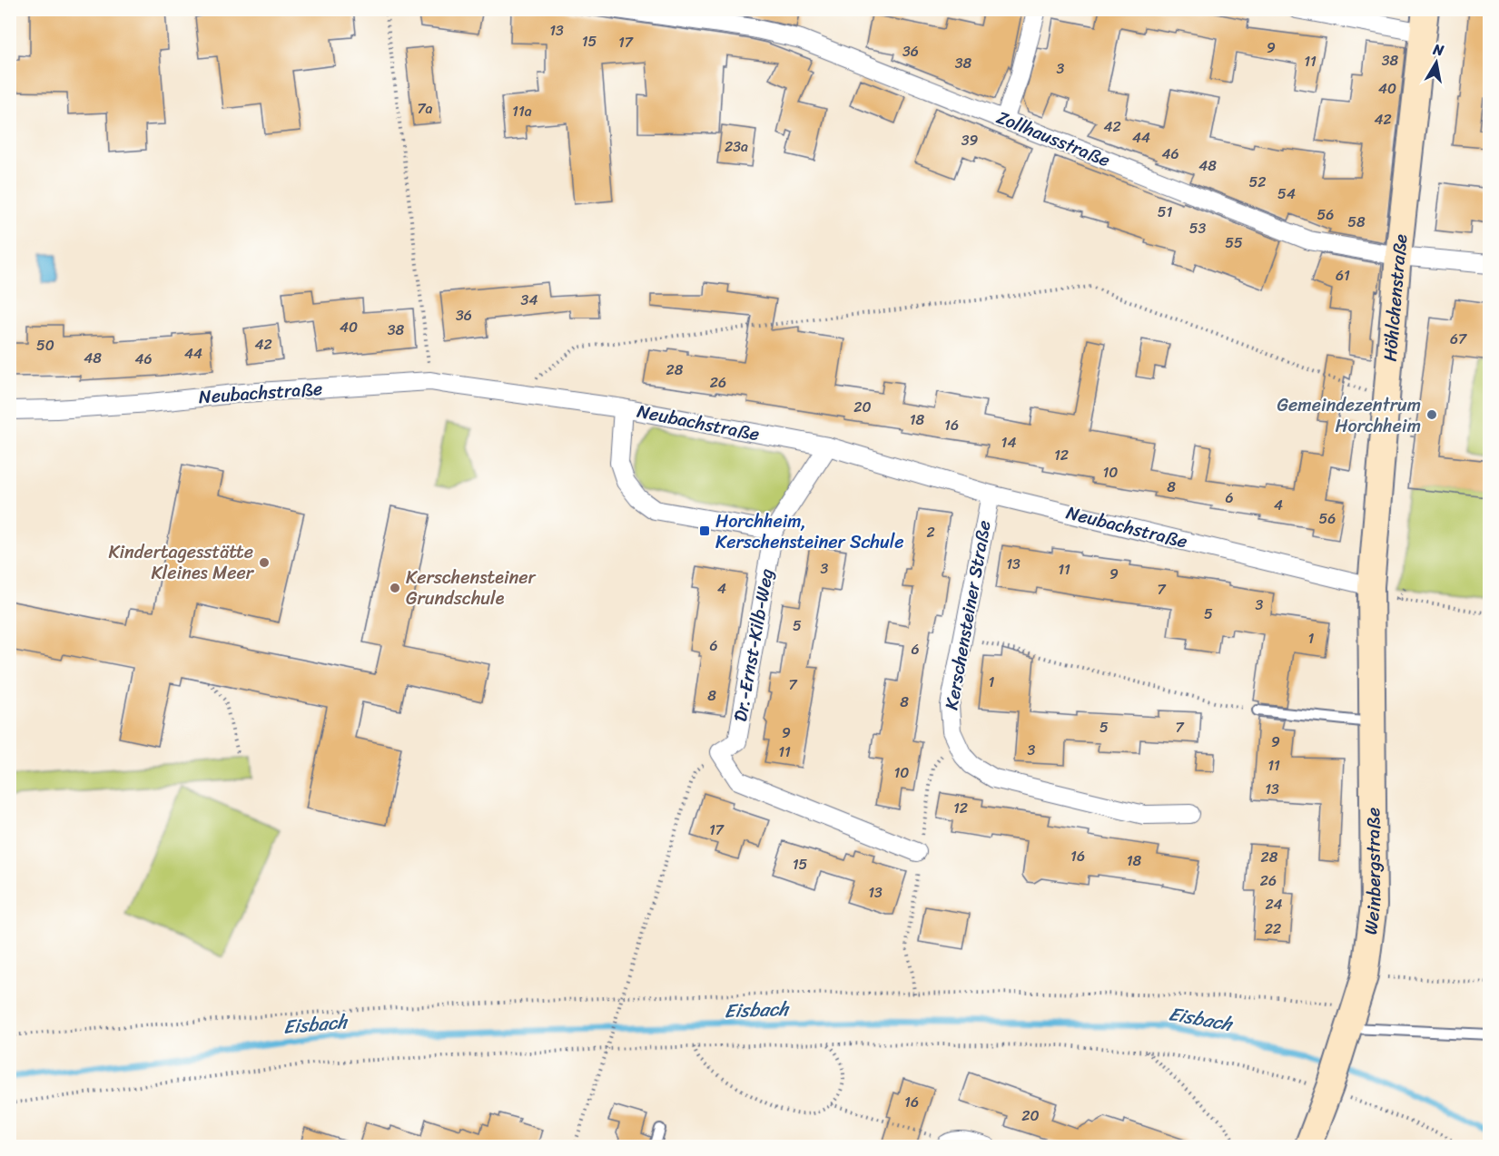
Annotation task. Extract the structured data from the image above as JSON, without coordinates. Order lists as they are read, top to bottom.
{
  "streets": {
    "street": [
      "Zollhausstraße",
      "Höhlchenstraße",
      "Neubachstraße",
      "Kerschensteiner Straße",
      "Dr.-Ernst-Kilb-Weg",
      "Weinbergstraße"
    ]
  },
  "crossings": [
    ["Zollhausstraße", "Höhlchenstraße"],
    ["Höhlchenstraße", "Neubachstraße"],
    ["Höhlchenstraße", "Weinbergstraße"],
    ["Neubachstraße", "Kerschensteiner Straße"],
    ["Neubachstraße", "Dr.-Ernst-Kilb-Weg"],
    ["Neubachstraße", "Weinbergstraße"]
  ],
  "water": ["Eisbach"],
  "places": {
    "other": ["Gemeindezentrum Horchheim", "Kindertagesstätte Kleines Meer", "Kerschensteiner Grundschule"],
    "transit": ["Horchheim, Kerschensteiner Schule"]
  },
  "house_numbers": [
    "13",
    "15",
    "17",
    "9",
    "36",
    "38",
    "11",
    "38",
    "3",
    "40",
    "7a",
    "11a",
    "42",
    "42",
    "44",
    "39",
    "23a",
    "46",
    "48",
    "52",
    "54",
    "51",
    "56",
    "58",
    "53",
    "55",
    "61",
    "34",
    "36",
    "40",
    "38",
    "67",
    "42",
    "50",
    "44",
    "48",
    "46",
    "28",
    "26",
    "20",
    "18",
    "16",
    "14",
    "12",
    "10",
    "8",
    "6",
    "4",
    "56",
    "2",
    "13",
    "3",
    "11",
    "9",
    "4",
    "7",
    "3",
    "5",
    "5",
    "1",
    "6",
    "6",
    "1",
    "7",
    "8",
    "8",
    "5",
    "7",
    "9",
    "9",
    "3",
    "11",
    "11",
    "10",
    "13",
    "12",
    "17",
    "16",
    "28",
    "18",
    "15",
    "26",
    "13",
    "24",
    "22",
    "16",
    "20"
  ],
  "north": "top"
}
